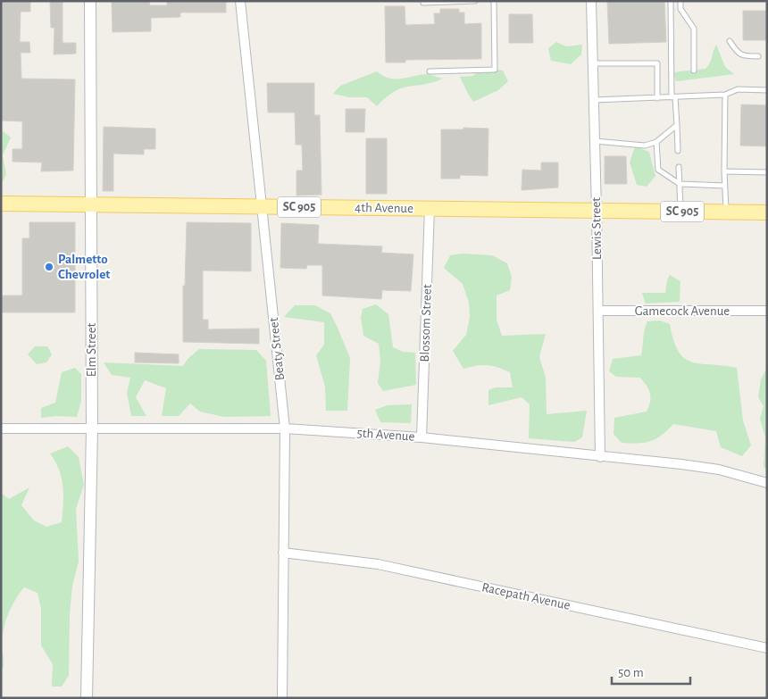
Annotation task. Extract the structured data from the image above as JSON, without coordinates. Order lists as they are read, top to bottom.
{
  "streets": {
    "main road": ["SC 905", "4th Avenue"],
    "street": [
      "Lewis Street",
      "Gamecock Avenue",
      "Blossom Street",
      "Beaty Street",
      "Elm Street",
      "5th Avenue",
      "Racepath Avenue"
    ]
  },
  "crossings": [
    ["4th Avenue", "Lewis Street"],
    ["4th Avenue", "Blossom Street"],
    ["4th Avenue", "Beaty Street"],
    ["4th Avenue", "Elm Street"],
    ["Lewis Street", "Gamecock Avenue"],
    ["Lewis Street", "5th Avenue"],
    ["Blossom Street", "5th Avenue"],
    ["Beaty Street", "5th Avenue"],
    ["Beaty Street", "Racepath Avenue"],
    ["Elm Street", "5th Avenue"]
  ],
  "places": ["Palmetto Chevrolet"],
  "scale_bar": "50 m"
}
